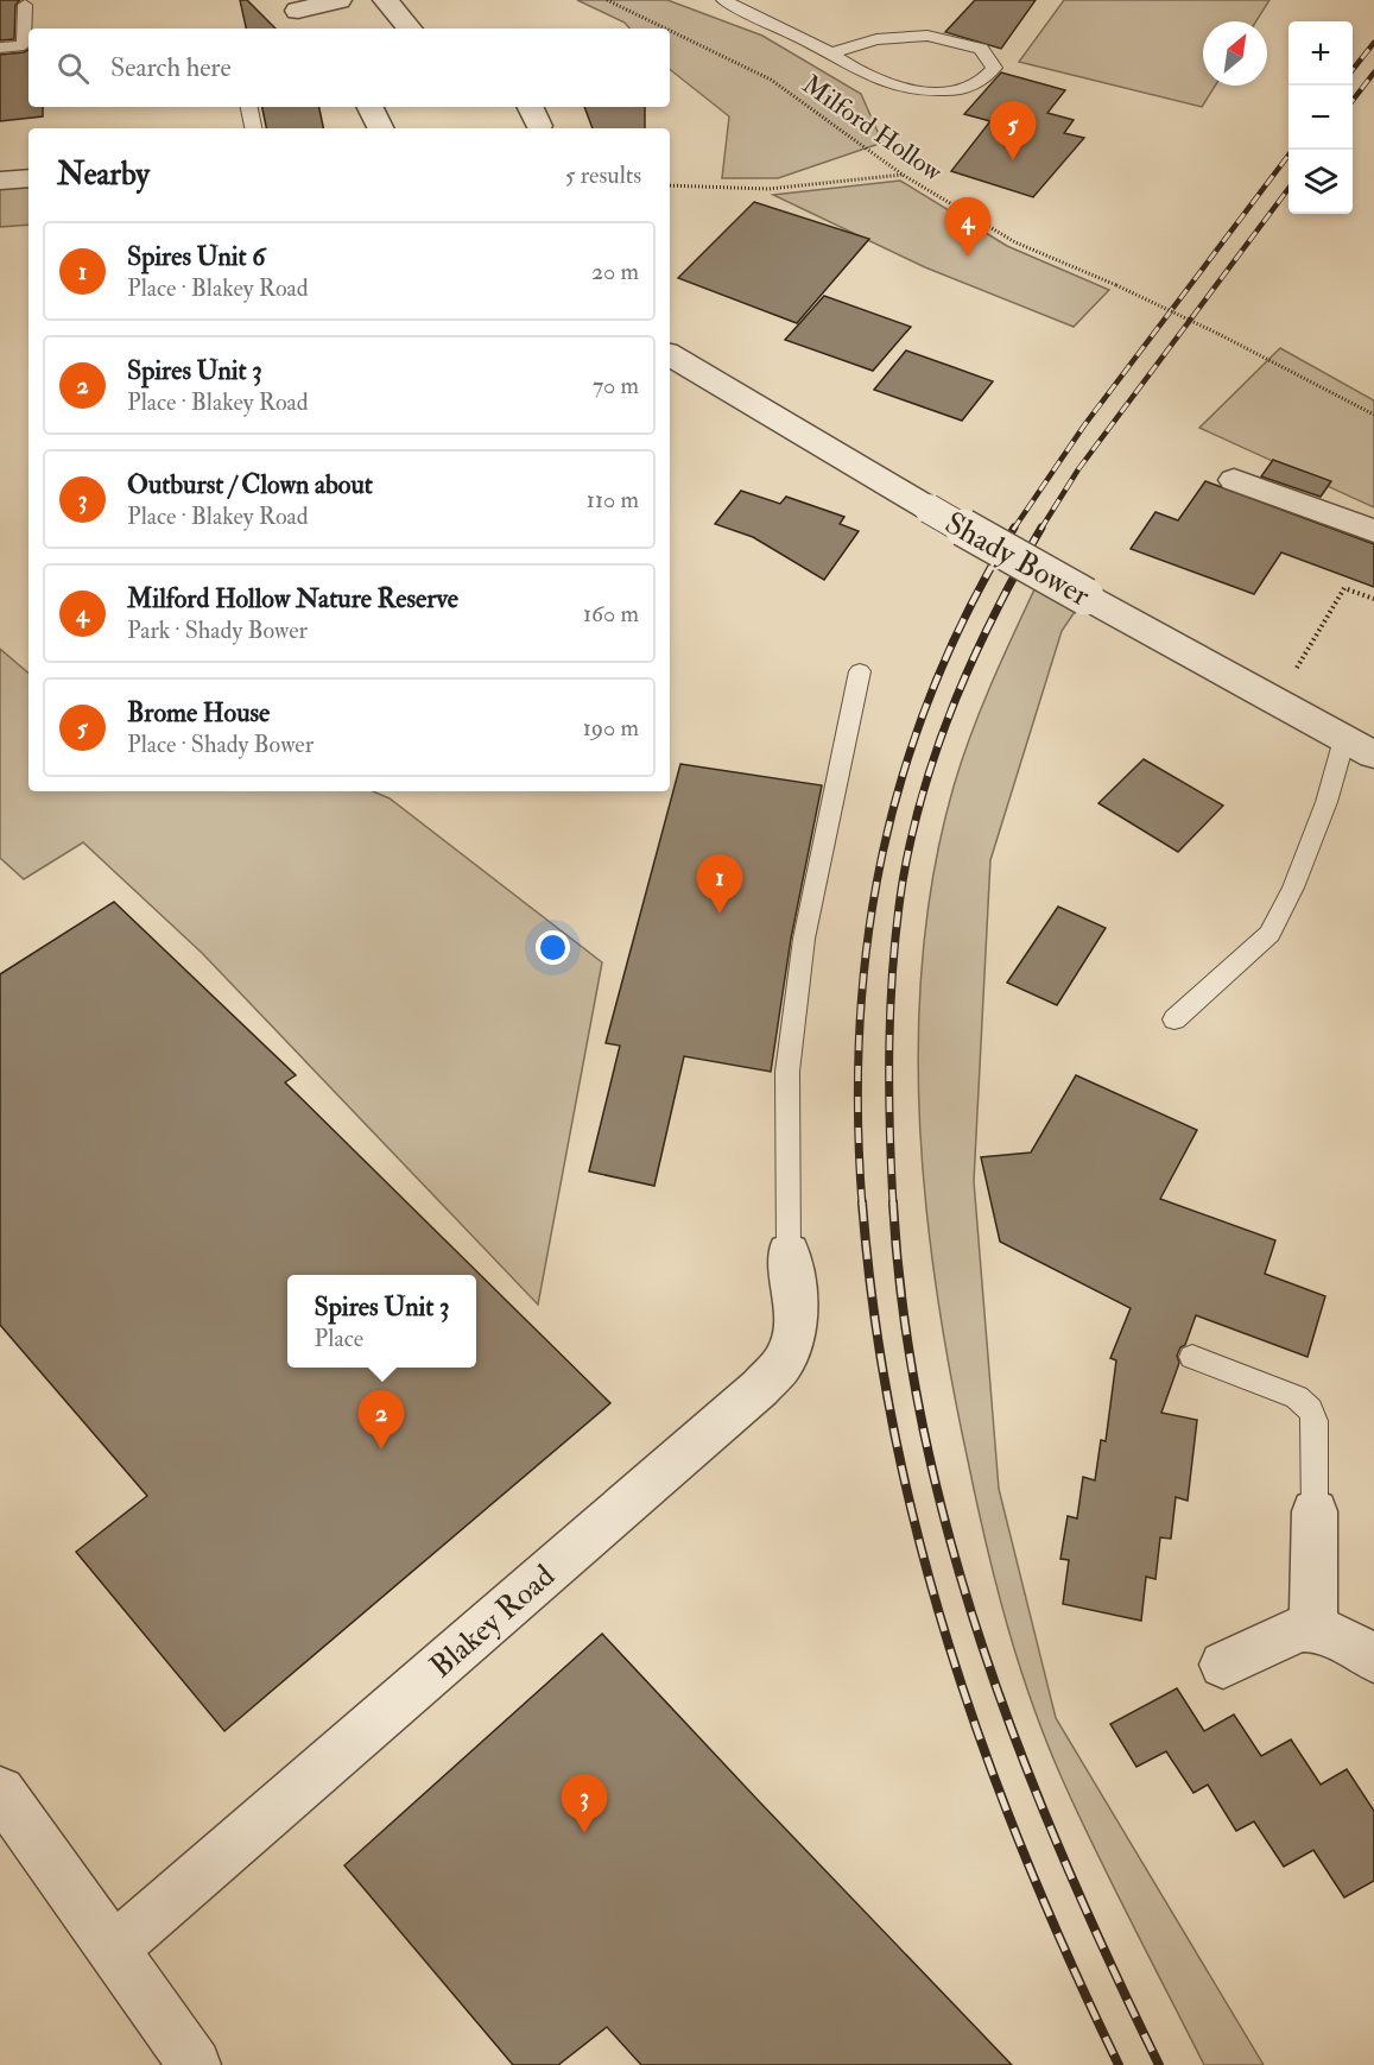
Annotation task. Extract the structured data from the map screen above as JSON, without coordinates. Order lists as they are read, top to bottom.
{
  "streets": {
    "street": ["Shady Bower", "Blakey Road"],
    "path": ["Milford Hollow"]
  },
  "north": "top right",
  "page": {
    "map_buttons": ["+", "−"],
    "search": "Search here",
    "pins": [
      "5",
      "4",
      "1",
      "2",
      "3"
    ],
    "heading": ["Nearby", "5 results"],
    "list": [
      {
        "mark": "1",
        "name": "Spires Unit 6",
        "note": "Place · Blakey Road",
        "value": "20 m"
      },
      {
        "mark": "2",
        "name": "Spires Unit 3",
        "note": "Place · Blakey Road",
        "value": "70 m"
      },
      {
        "mark": "3",
        "name": "Outburst / Clown about",
        "note": "Place · Blakey Road",
        "value": "110 m"
      },
      {
        "mark": "4",
        "name": "Milford Hollow Nature Reserve",
        "note": "Park · Shady Bower",
        "value": "160 m"
      },
      {
        "mark": "5",
        "name": "Brome House",
        "note": "Place · Shady Bower",
        "value": "190 m"
      }
    ],
    "popup": ["Spires Unit 3", "Place"]
  }
}
